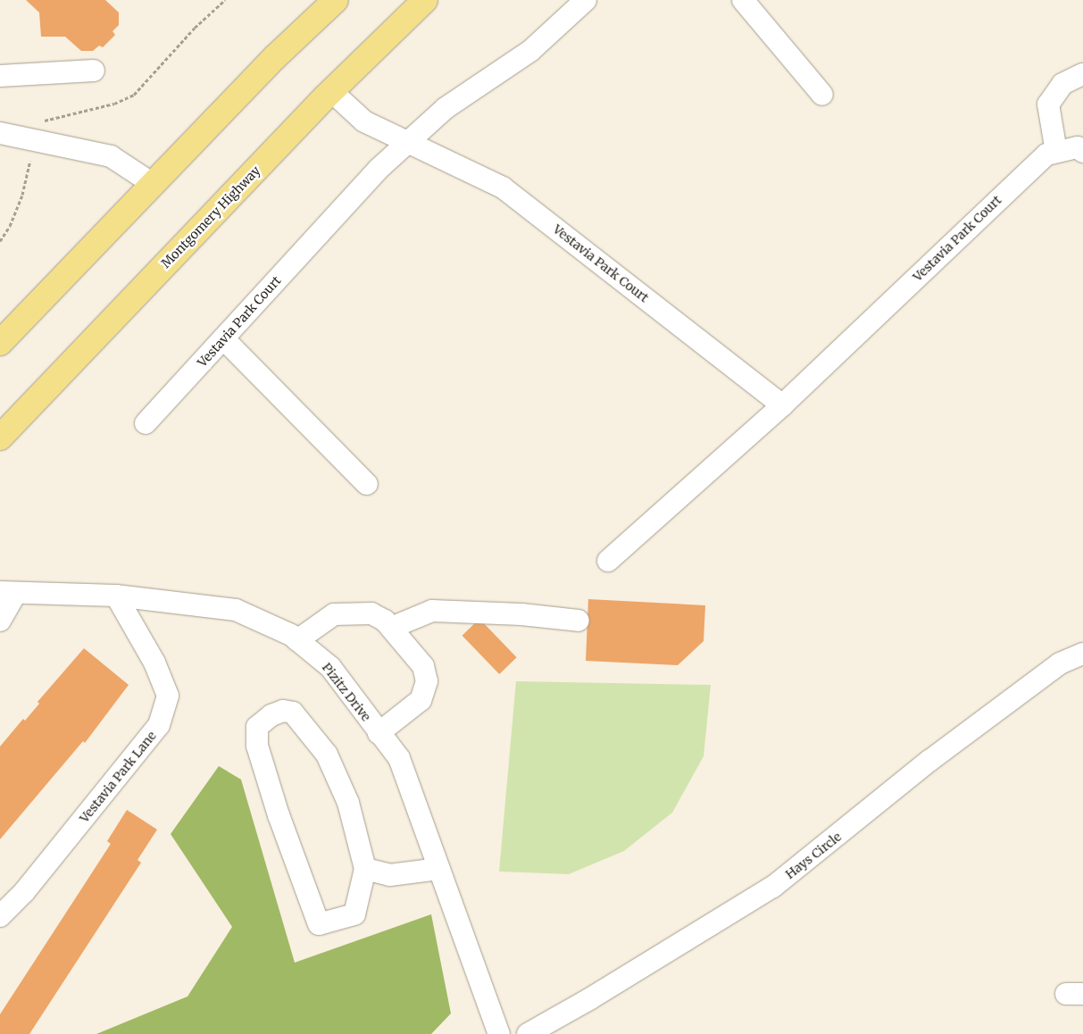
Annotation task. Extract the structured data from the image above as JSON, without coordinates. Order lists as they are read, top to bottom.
{
  "streets": {
    "main road": ["Montgomery Highway"],
    "street": [
      "Vestavia Park Court",
      "Pizitz Drive",
      "Vestavia Park Lane",
      "Hays Circle"
    ]
  },
  "crossings": [
    ["Montgomery Highway", "Vestavia Park Court"],
    ["Pizitz Drive", "Vestavia Park Lane"]
  ]
}
